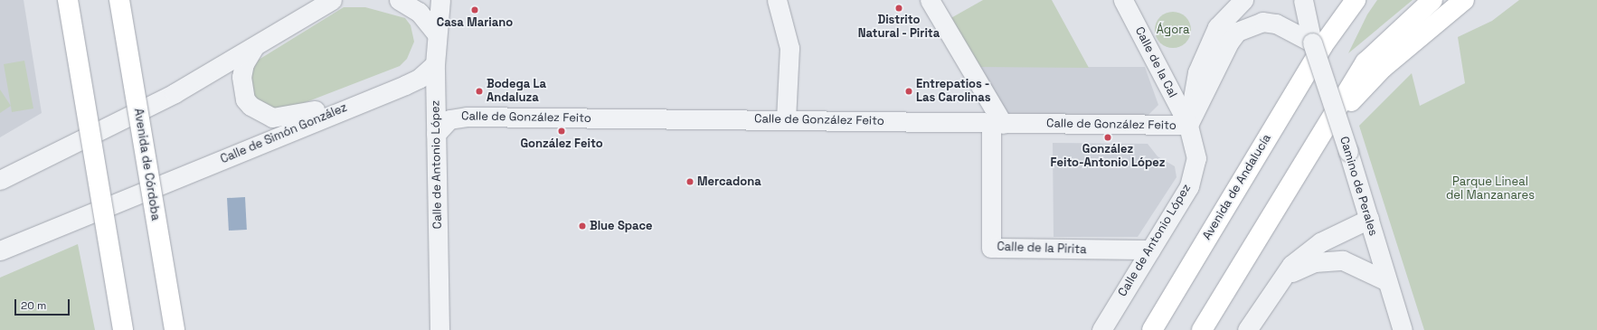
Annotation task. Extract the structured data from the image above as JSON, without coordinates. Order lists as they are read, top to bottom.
{
  "streets": {
    "main road": ["Avenida de Córdoba", "Avenida de Andalucía"],
    "street": [
      "Calle de la Cal",
      "Calle de González Feito",
      "Calle de Simón González",
      "Calle de Antonio López",
      "Camino de Perales",
      "Calle de la Pirita"
    ]
  },
  "crossings": [
    ["Calle de la Cal", "Calle de González Feito"],
    ["Calle de la Cal", "Calle de Antonio López"],
    ["Calle de González Feito", "Calle de Antonio López"],
    ["Calle de González Feito", "Calle de la Pirita"],
    ["Calle de Simón González", "Calle de Antonio López"],
    ["Calle de Antonio López", "Calle de la Pirita"],
    ["Camino de Perales", "Avenida de Andalucía"]
  ],
  "parks": ["Ágora", "Parque Lineal del Manzanares"],
  "places": [
    "Distrito Natural - Pirita",
    "Casa Mariano",
    "Bodega La Andaluza",
    "Entrepatios - Las Carolinas",
    "González Feito",
    "González Feito-Antonio López",
    "Mercadona",
    "Blue Space"
  ],
  "scale_bar": "20 m"
}
